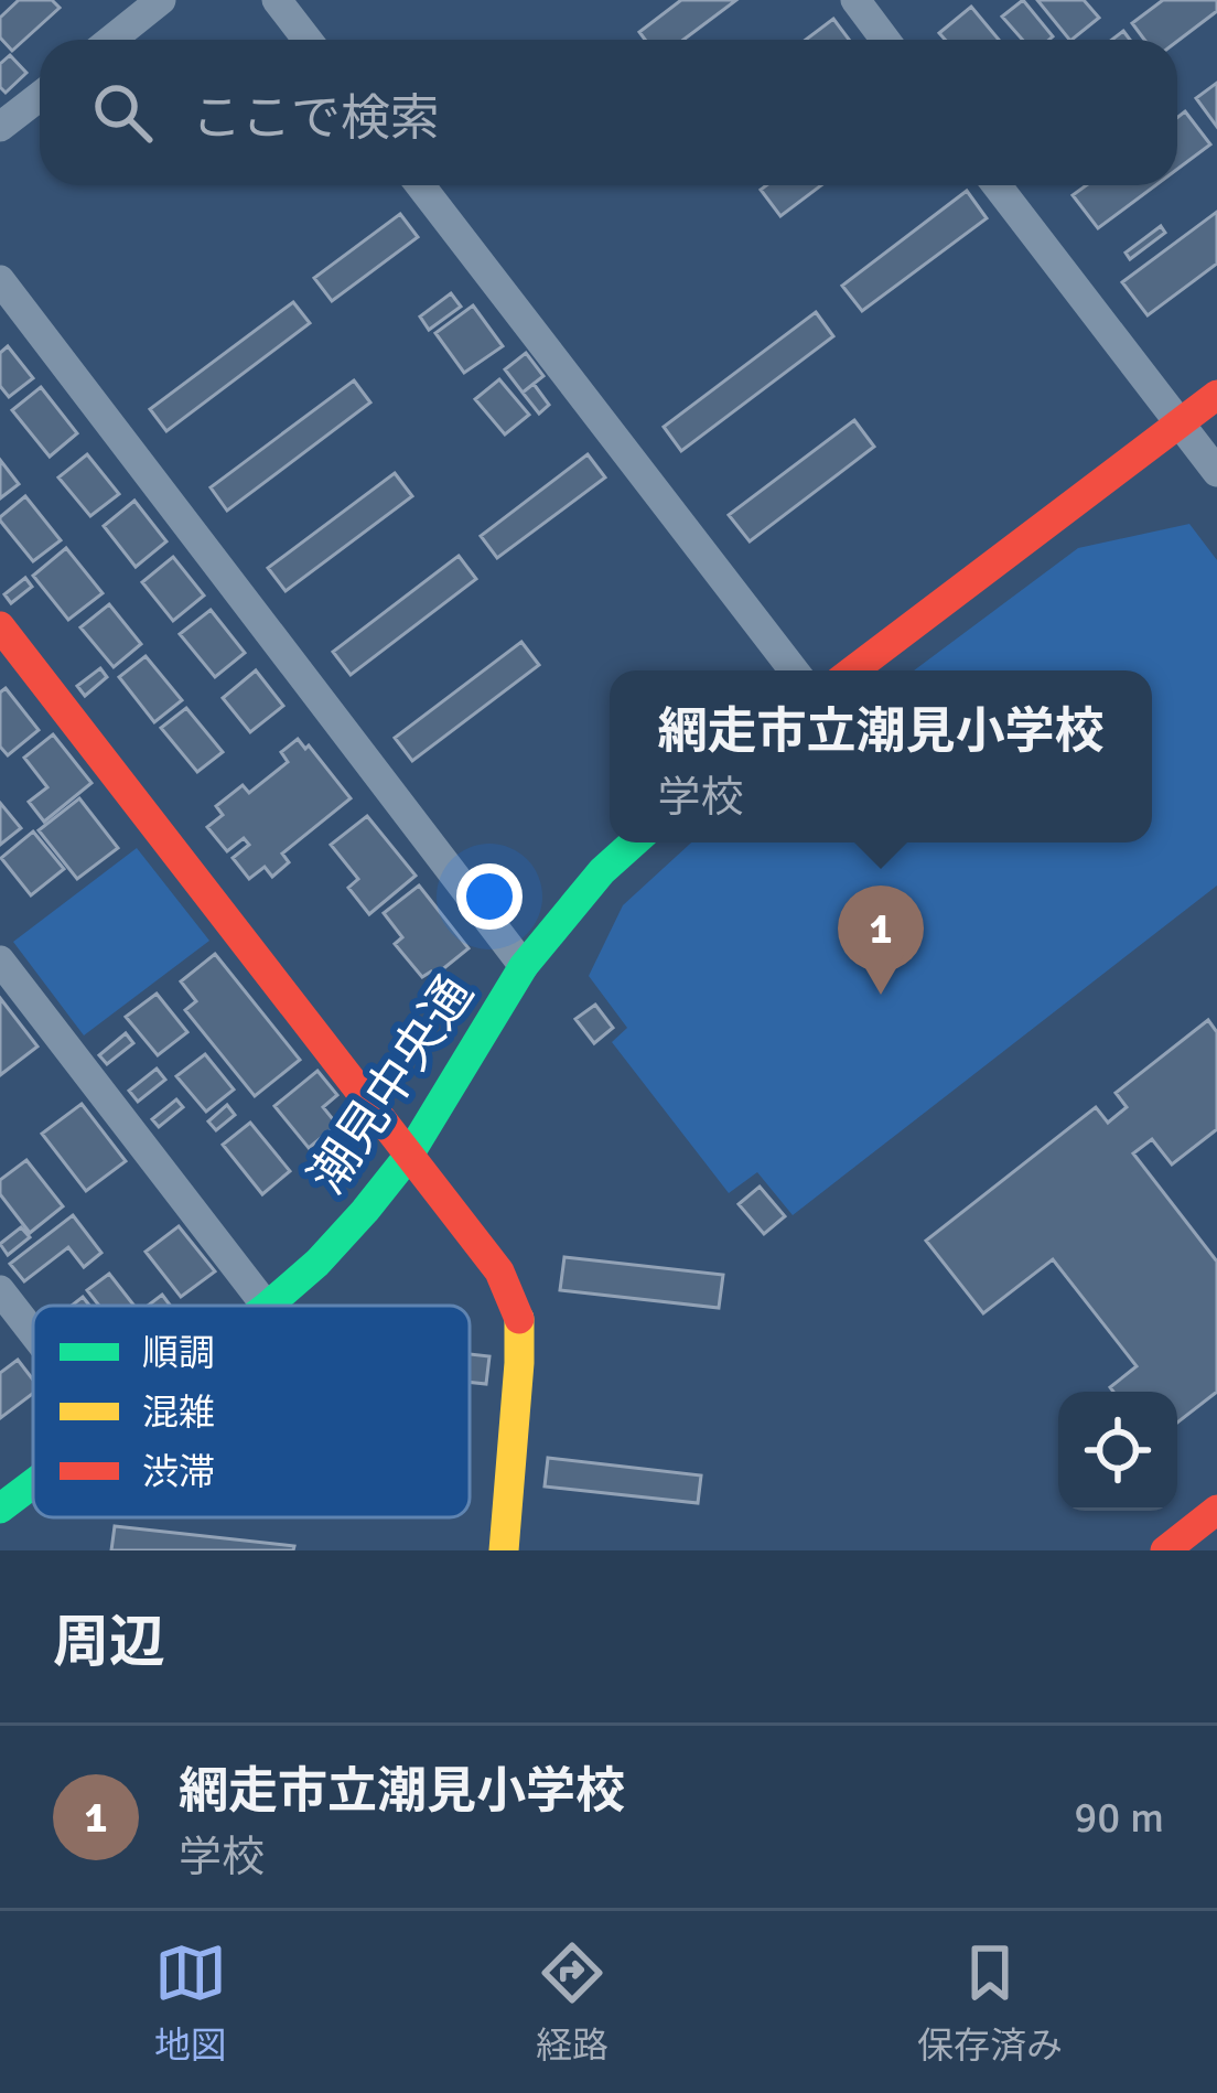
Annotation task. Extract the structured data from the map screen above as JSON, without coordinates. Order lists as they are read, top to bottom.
{
  "streets": {
    "street": ["潮見中央通"]
  },
  "legend": ["順調", "混雑", "渋滞"],
  "page": {
    "search": "ここで検索",
    "popup": ["網走市立潮見小学校", "学校"],
    "pins": "1",
    "heading": "周辺",
    "list": [
      {
        "mark": "1",
        "name": "網走市立潮見小学校",
        "note": "学校",
        "value": "90 m"
      }
    ],
    "nav": ["地図", "経路", "保存済み"]
  }
}
